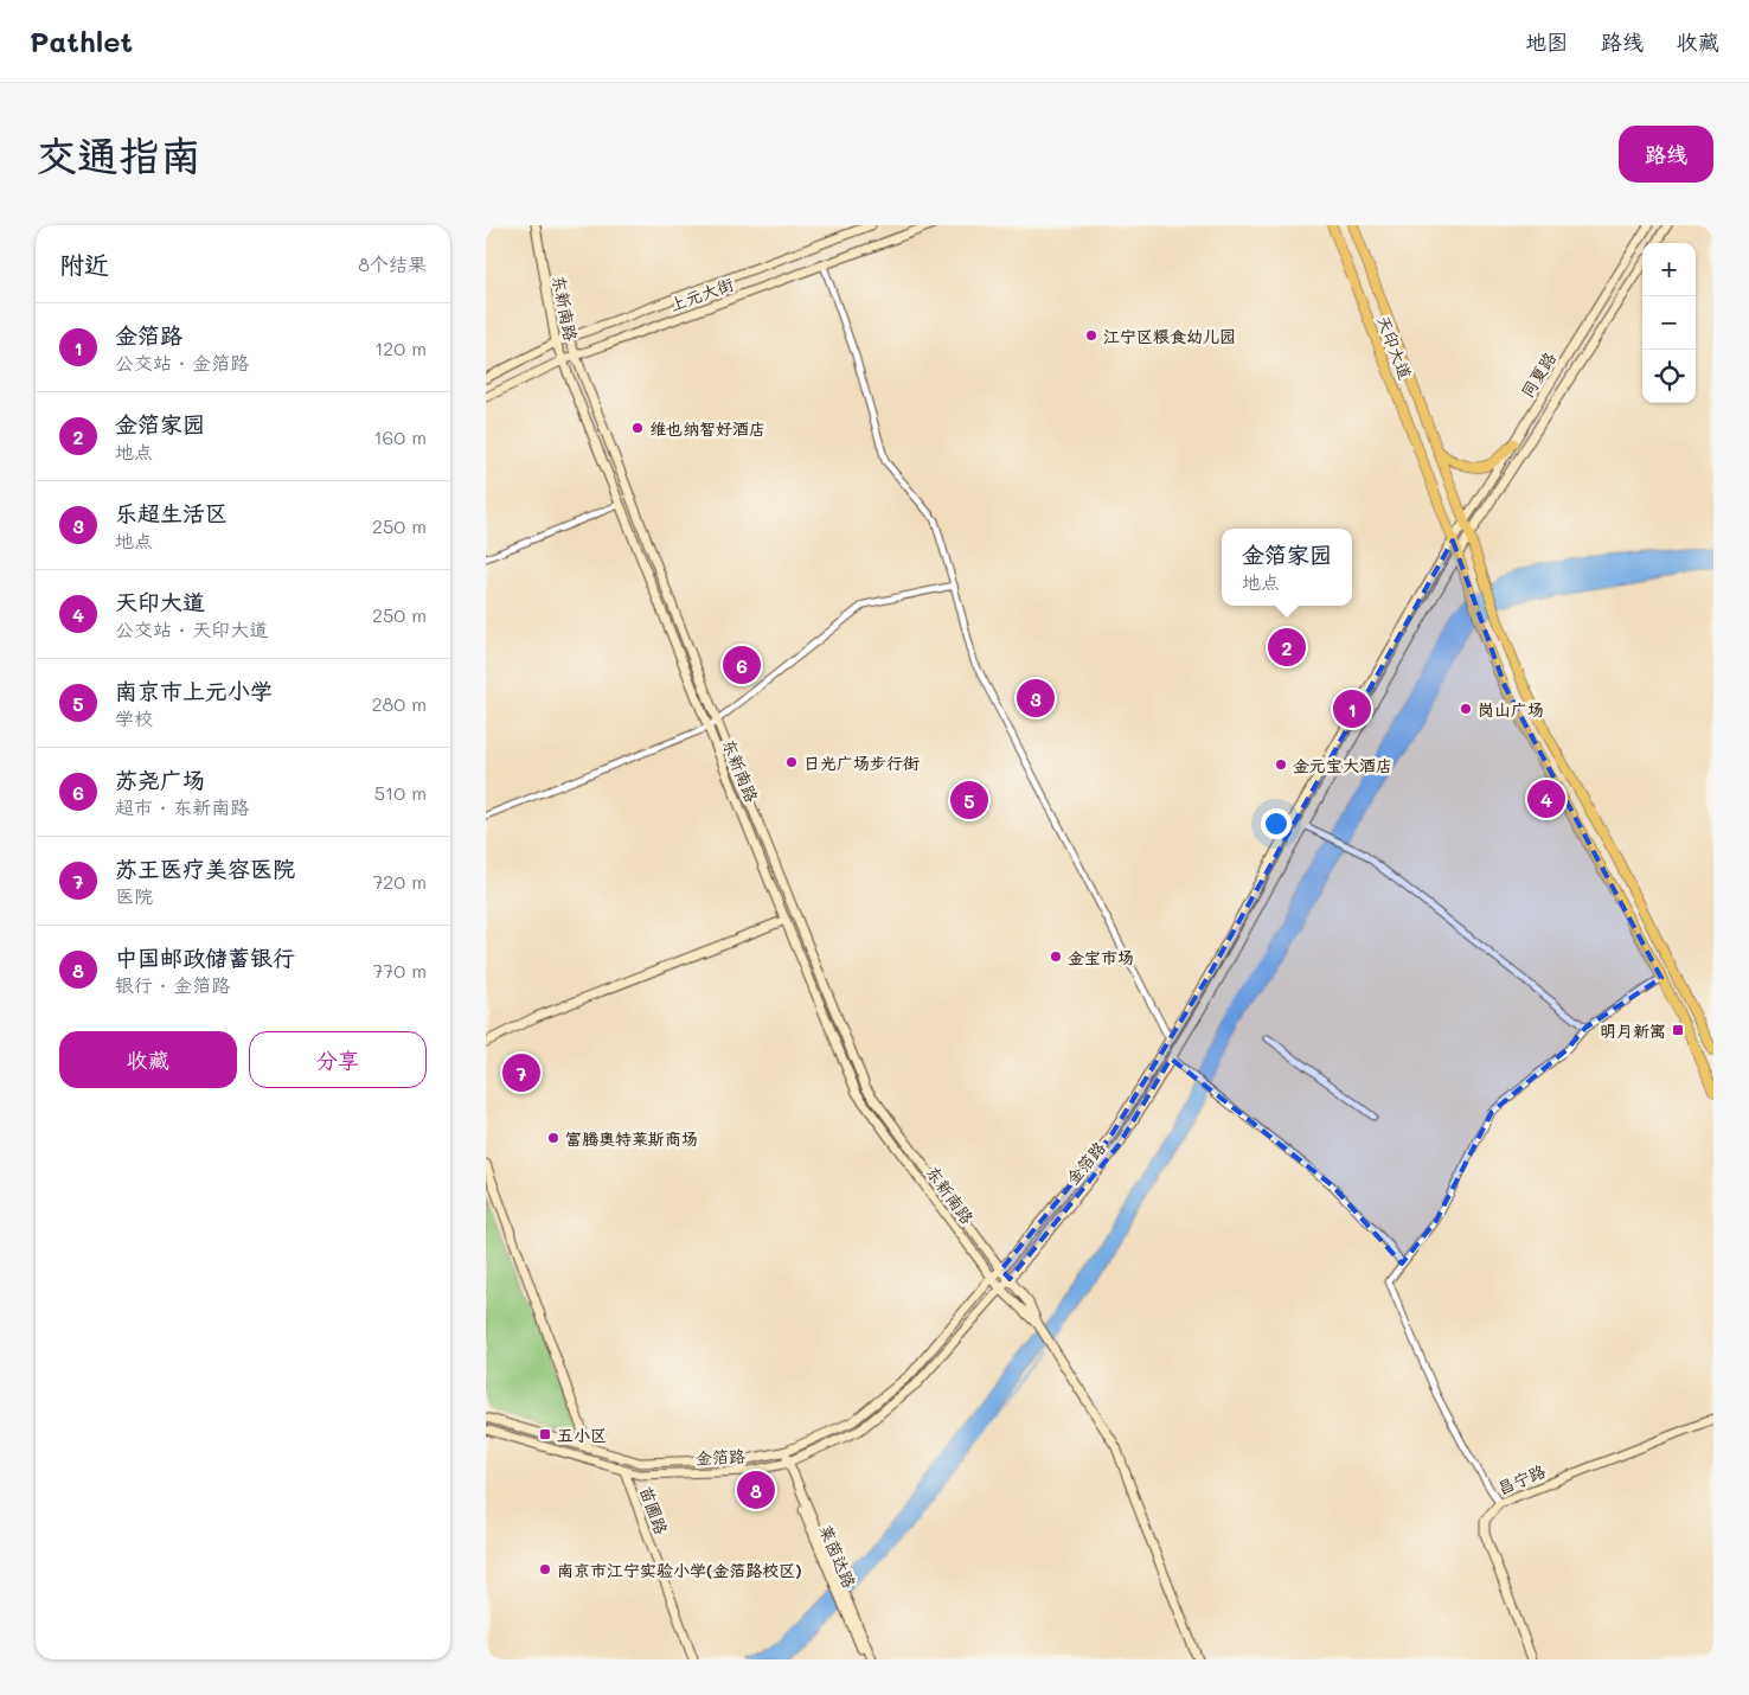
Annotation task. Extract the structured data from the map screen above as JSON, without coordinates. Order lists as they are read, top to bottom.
{
  "streets": {
    "main road": [
      "上元大街",
      "东新南路",
      "天印大道",
      "同夏路",
      "金箔路",
      "昌宁路",
      "苗圃路",
      "莱茵达路"
    ]
  },
  "crossings": [
    ["上元大街", "东新南路"],
    ["东新南路", "金箔路"],
    ["天印大道", "同夏路"],
    ["天印大道", "金箔路"],
    ["同夏路", "金箔路"],
    ["金箔路", "苗圃路"],
    ["金箔路", "莱茵达路"]
  ],
  "places": {
    "other": [
      "江宁区粮食幼儿园",
      "维也纳智好酒店",
      "岗山广场",
      "日光广场步行街",
      "金元宝大酒店",
      "金宝市场",
      "富腾奥特莱斯商场",
      "南京市江宁实验小学(金箔路校区)"
    ],
    "transit": ["明月新寓", "五小区"]
  },
  "page": {
    "header": "Pathlet",
    "nav": ["地图", "路线", "收藏"],
    "buttons": [
      "路线",
      ["收藏", "分享"]
    ],
    "title": "交通指南",
    "heading": ["附近", "8个结果"],
    "map_buttons": ["+", "−"],
    "list": [
      {
        "mark": "1",
        "name": "金箔路",
        "note": "公交站 · 金箔路",
        "value": "120 m"
      },
      {
        "mark": "2",
        "name": "金箔家园",
        "note": "地点",
        "value": "160 m"
      },
      {
        "mark": "3",
        "name": "乐超生活区",
        "note": "地点",
        "value": "250 m"
      },
      {
        "mark": "4",
        "name": "天印大道",
        "note": "公交站 · 天印大道",
        "value": "250 m"
      },
      {
        "mark": "5",
        "name": "南京市上元小学",
        "note": "学校",
        "value": "280 m"
      },
      {
        "mark": "6",
        "name": "苏尧广场",
        "note": "超市 · 东新南路",
        "value": "510 m"
      },
      {
        "mark": "7",
        "name": "苏王医疗美容医院",
        "note": "医院",
        "value": "720 m"
      },
      {
        "mark": "8",
        "name": "中国邮政储蓄银行",
        "note": "银行 · 金箔路",
        "value": "770 m"
      }
    ],
    "popup": ["金箔家园", "地点"],
    "pins": [
      "2",
      "6",
      "3",
      "1",
      "4",
      "5",
      "7",
      "8"
    ]
  }
}
